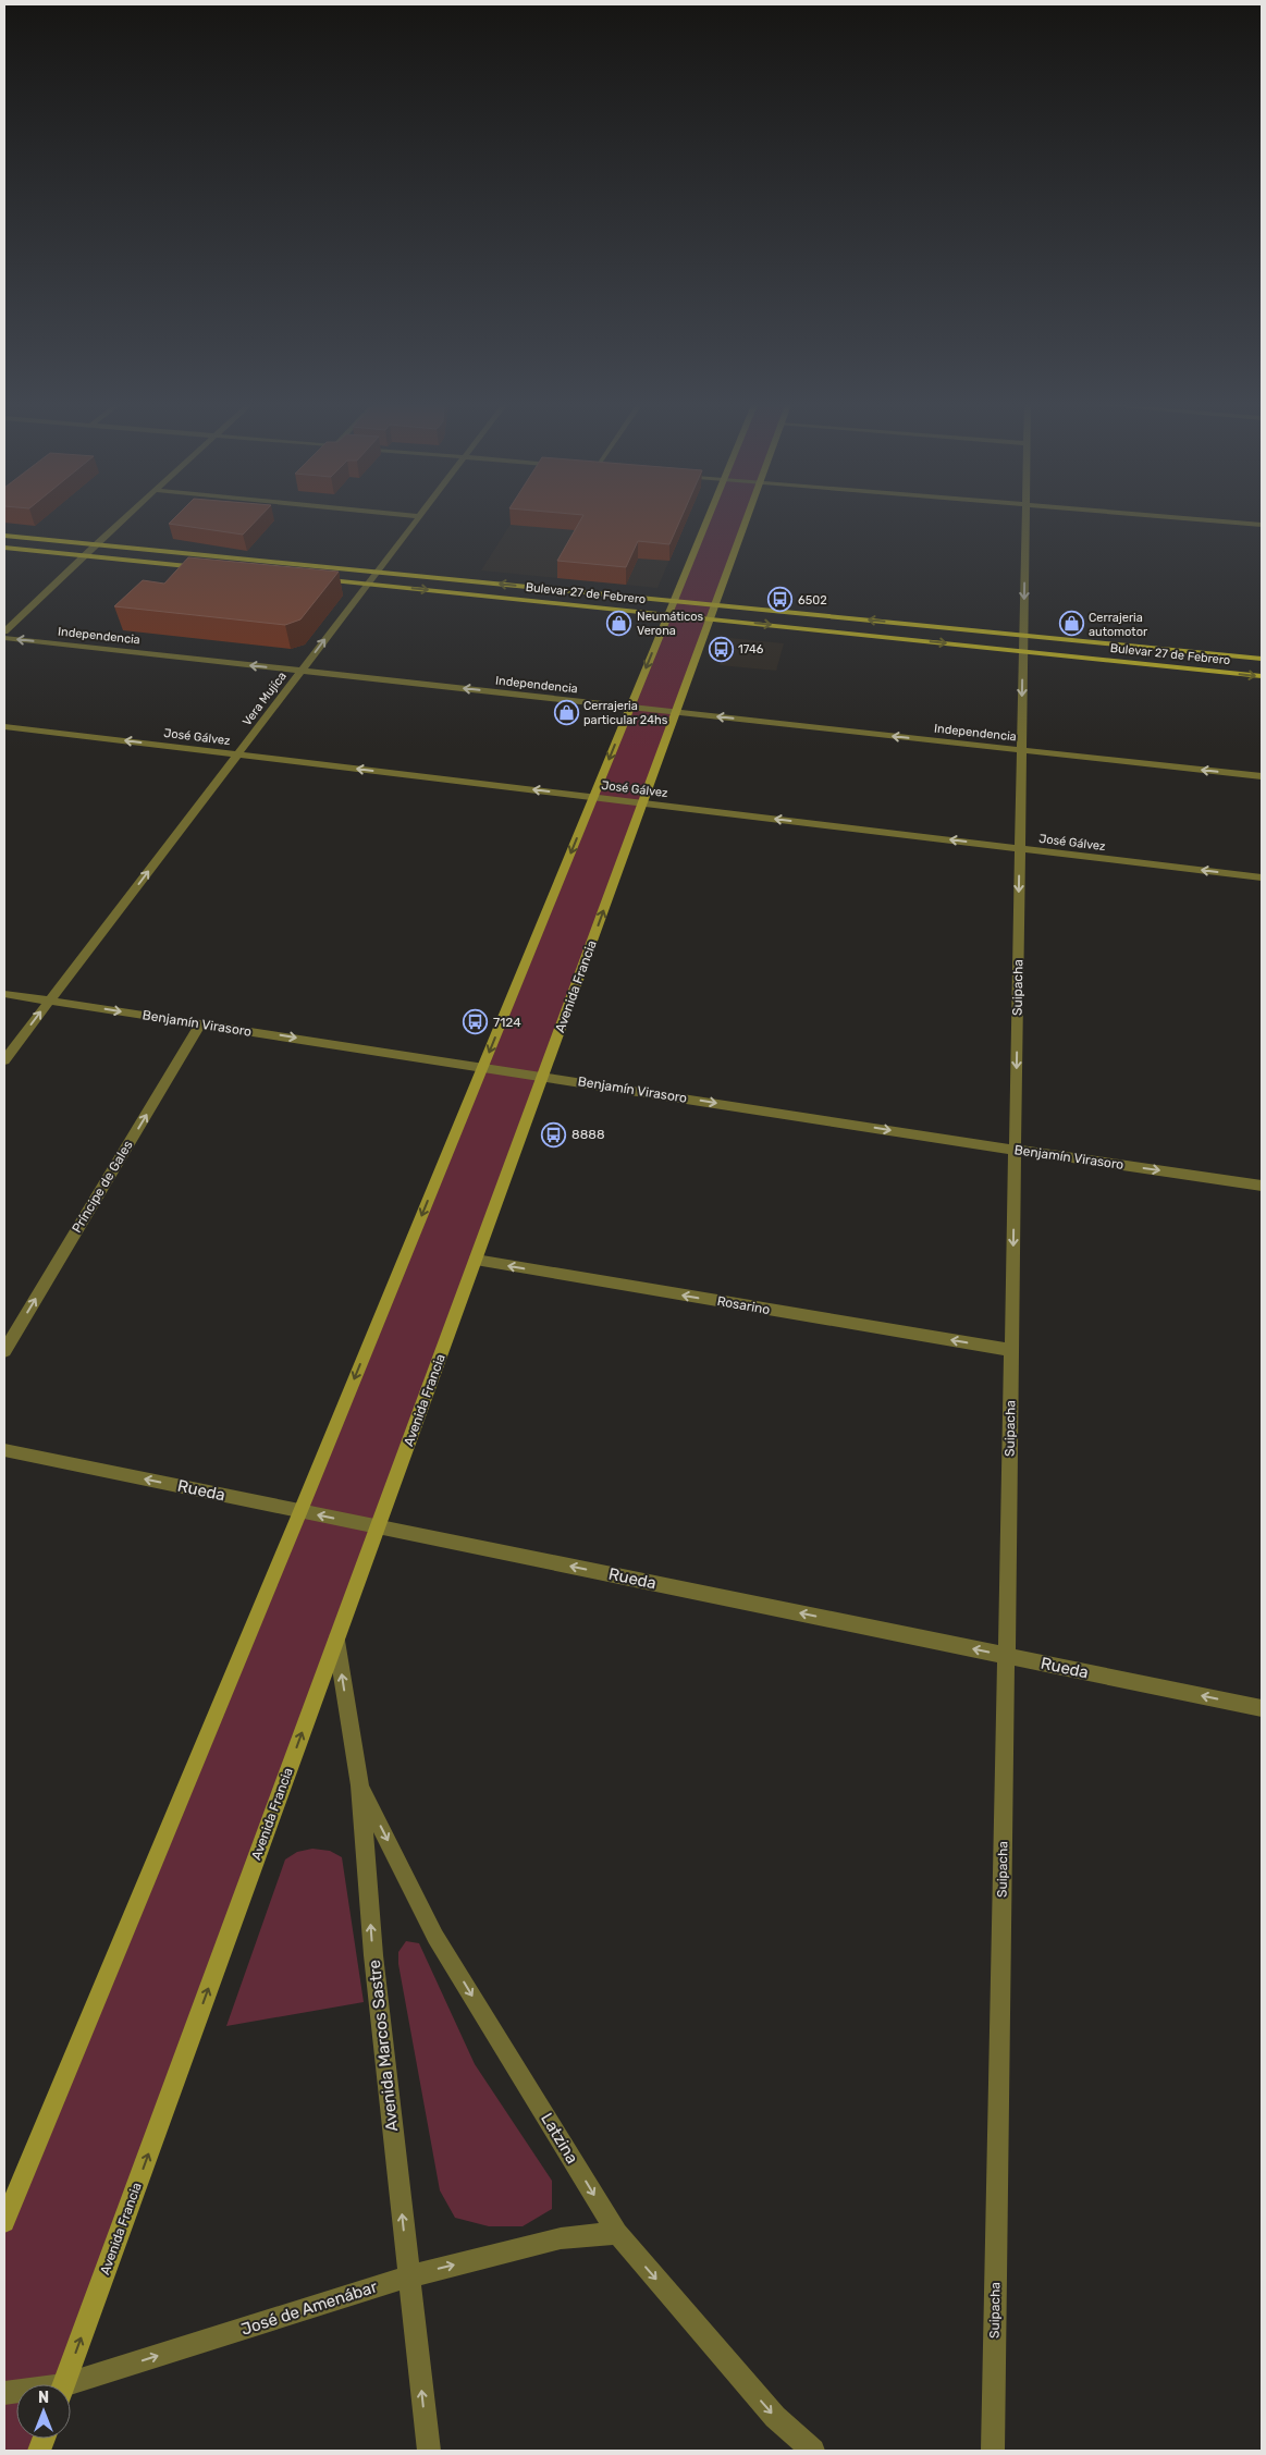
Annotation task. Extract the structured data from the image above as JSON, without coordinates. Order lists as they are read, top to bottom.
{
  "streets": {
    "main road": ["Bulevar 27 de Febrero", "Avenida Francia"],
    "street": [
      "Independencia",
      "Vera Mujíca",
      "José Gálvez",
      "Suipacha",
      "Benjamín Virasoro",
      "Príncipe de Gales",
      "Rosarino",
      "Rueda",
      "Avenida Marcos Sastre",
      "Latzina",
      "José de Amenábar"
    ]
  },
  "crossings": [
    ["Bulevar 27 de Febrero", "Vera Mujíca"],
    ["Bulevar 27 de Febrero", "Avenida Francia"],
    ["Bulevar 27 de Febrero", "Suipacha"],
    ["Independencia", "Vera Mujíca"],
    ["Independencia", "Avenida Francia"],
    ["Independencia", "Suipacha"],
    ["Vera Mujíca", "José Gálvez"],
    ["Vera Mujíca", "Benjamín Virasoro"],
    ["José Gálvez", "Avenida Francia"],
    ["José Gálvez", "Suipacha"],
    ["Avenida Francia", "Benjamín Virasoro"],
    ["Avenida Francia", "Rosarino"],
    ["Avenida Francia", "Rueda"],
    ["Avenida Francia", "Avenida Marcos Sastre"],
    ["Suipacha", "Benjamín Virasoro"],
    ["Suipacha", "Rosarino"],
    ["Suipacha", "Rueda"],
    ["Benjamín Virasoro", "Príncipe de Gales"],
    ["Avenida Marcos Sastre", "Latzina"],
    ["Avenida Marcos Sastre", "José de Amenábar"],
    ["Latzina", "José de Amenábar"]
  ],
  "one_way": [
    "Independencia",
    "Vera Mujíca",
    "José Gálvez",
    "Suipacha",
    "Benjamín Virasoro",
    "Príncipe de Gales",
    "Rosarino",
    "Rueda",
    "Avenida Marcos Sastre",
    "Latzina",
    "José de Amenábar"
  ],
  "places": {
    "bus stop": [
      "6502",
      "1746",
      "7124",
      "8888"
    ],
    "shop": ["Neumáticos Verona", "Cerrajeria automotor", "Cerrajeria particular 24hs"]
  },
  "north": "top"
}
